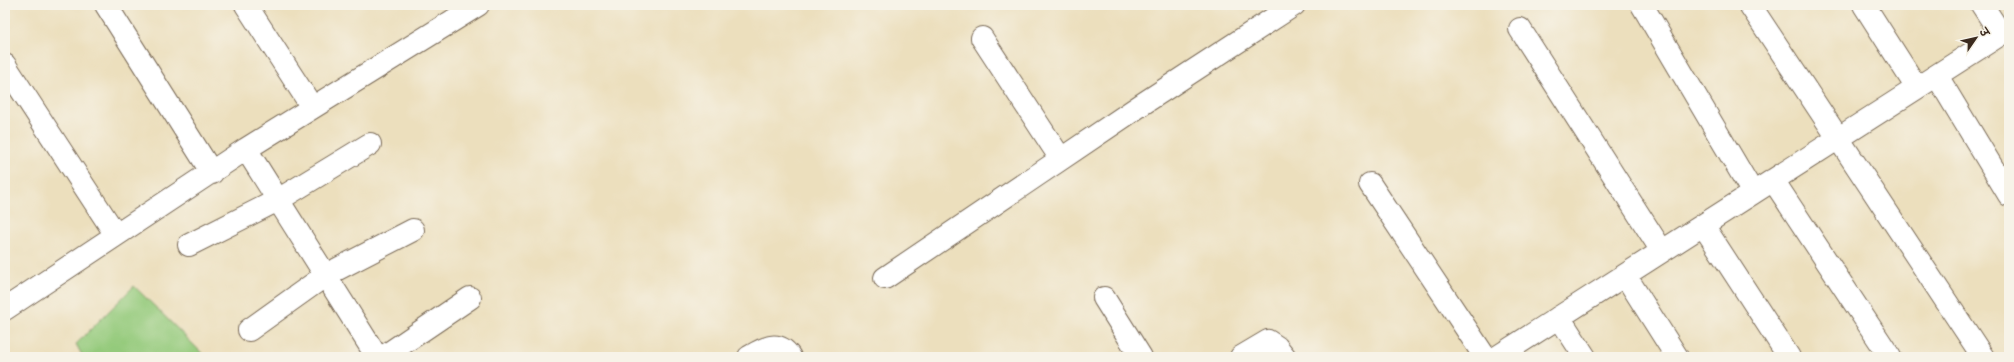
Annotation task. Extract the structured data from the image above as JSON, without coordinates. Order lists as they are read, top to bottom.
{
  "north": "top right"
}
